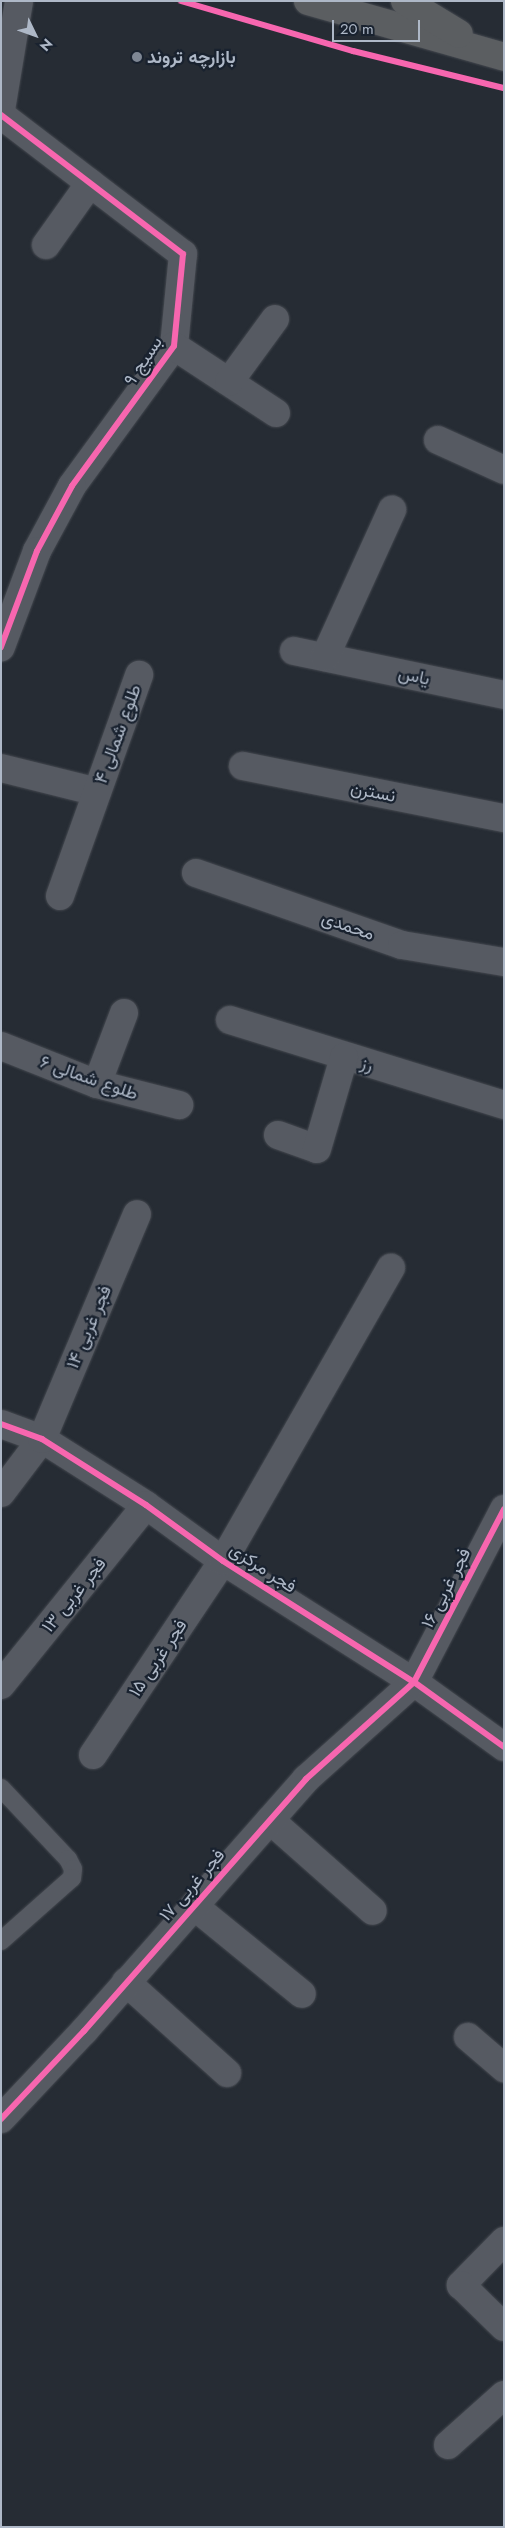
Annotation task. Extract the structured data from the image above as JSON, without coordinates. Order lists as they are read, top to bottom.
{
  "streets": {
    "street": [
      "بسیج ۹",
      "یاس",
      "طلوع شمالی ۴",
      "نسترن",
      "محمدی",
      "رز",
      "طلوع شمالی ۶",
      "فجر غربی ۱۴",
      "فجر مرکزی",
      "فجر غربی ۱۶",
      "فجر غربی ۱۳",
      "فجر غربی ۱۵",
      "فجر غربی ۱۷"
    ]
  },
  "crossings": [
    ["فجر غربی ۱۴", "فجر مرکزی"],
    ["فجر مرکزی", "فجر غربی ۱۶"],
    ["فجر مرکزی", "فجر غربی ۱۳"],
    ["فجر مرکزی", "فجر غربی ۱۵"],
    ["فجر مرکزی", "فجر غربی ۱۷"],
    ["فجر غربی ۱۶", "فجر غربی ۱۷"]
  ],
  "places": ["بازارچه تروند"],
  "scale_bar": "20 m",
  "north": "bottom right"
}
